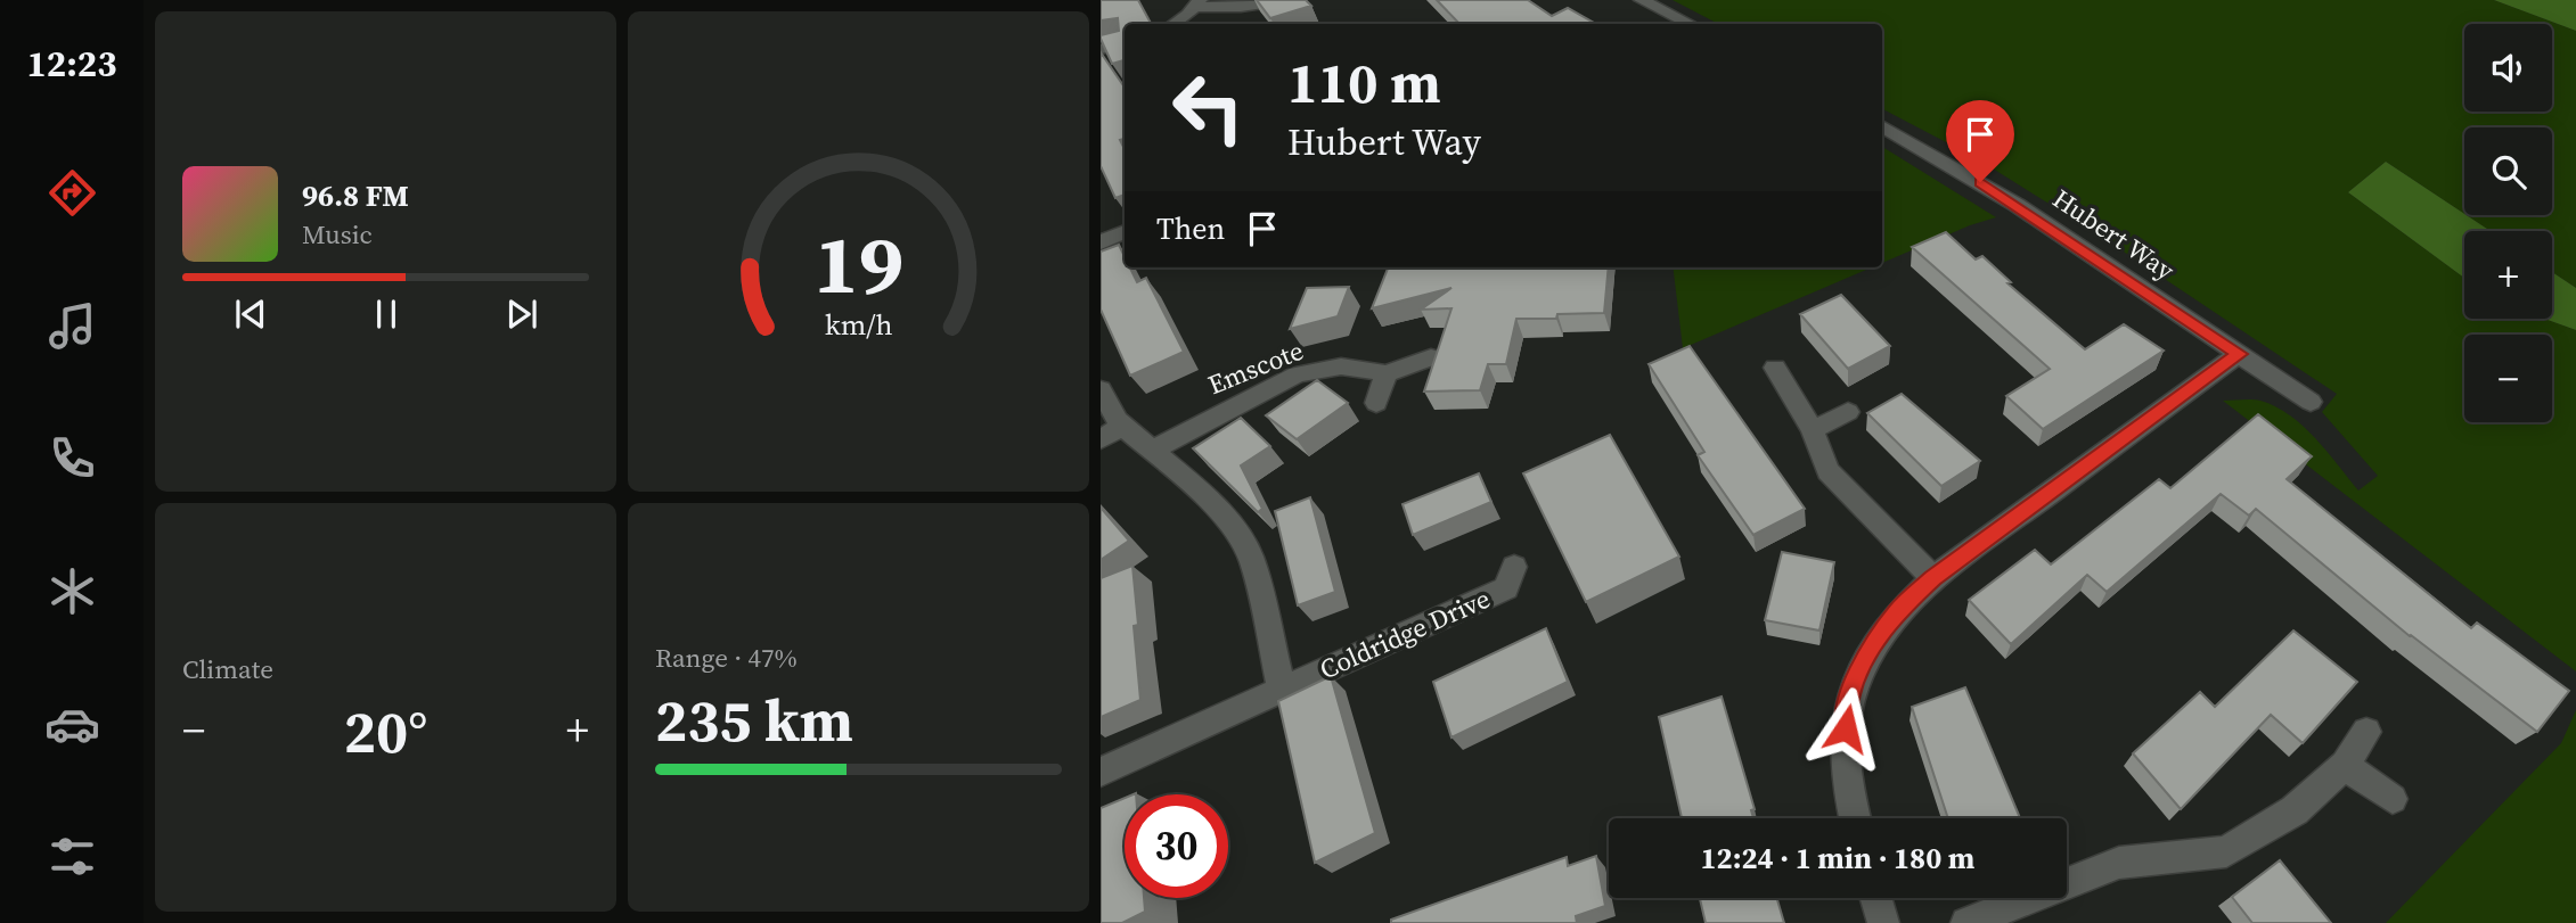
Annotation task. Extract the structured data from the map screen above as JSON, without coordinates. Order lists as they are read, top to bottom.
{
  "streets": {
    "street": ["Hubert Way", "Emscote", "Coldridge Drive"]
  },
  "page": {
    "tabs": "12:23",
    "map_buttons": ["+", "−"],
    "turn": ["110 m", "Hubert Way"],
    "song": ["96.8 FM", "Music"],
    "then": "Then",
    "tile": [
      "Climate",
      ["Range · 47%", "235 km"]
    ],
    "heat": ["−", "20°", "+"],
    "limit": "30",
    "trip": "12:24 · 1 min · 180 m",
    "gauge": ["19", "km/h"]
  }
}
